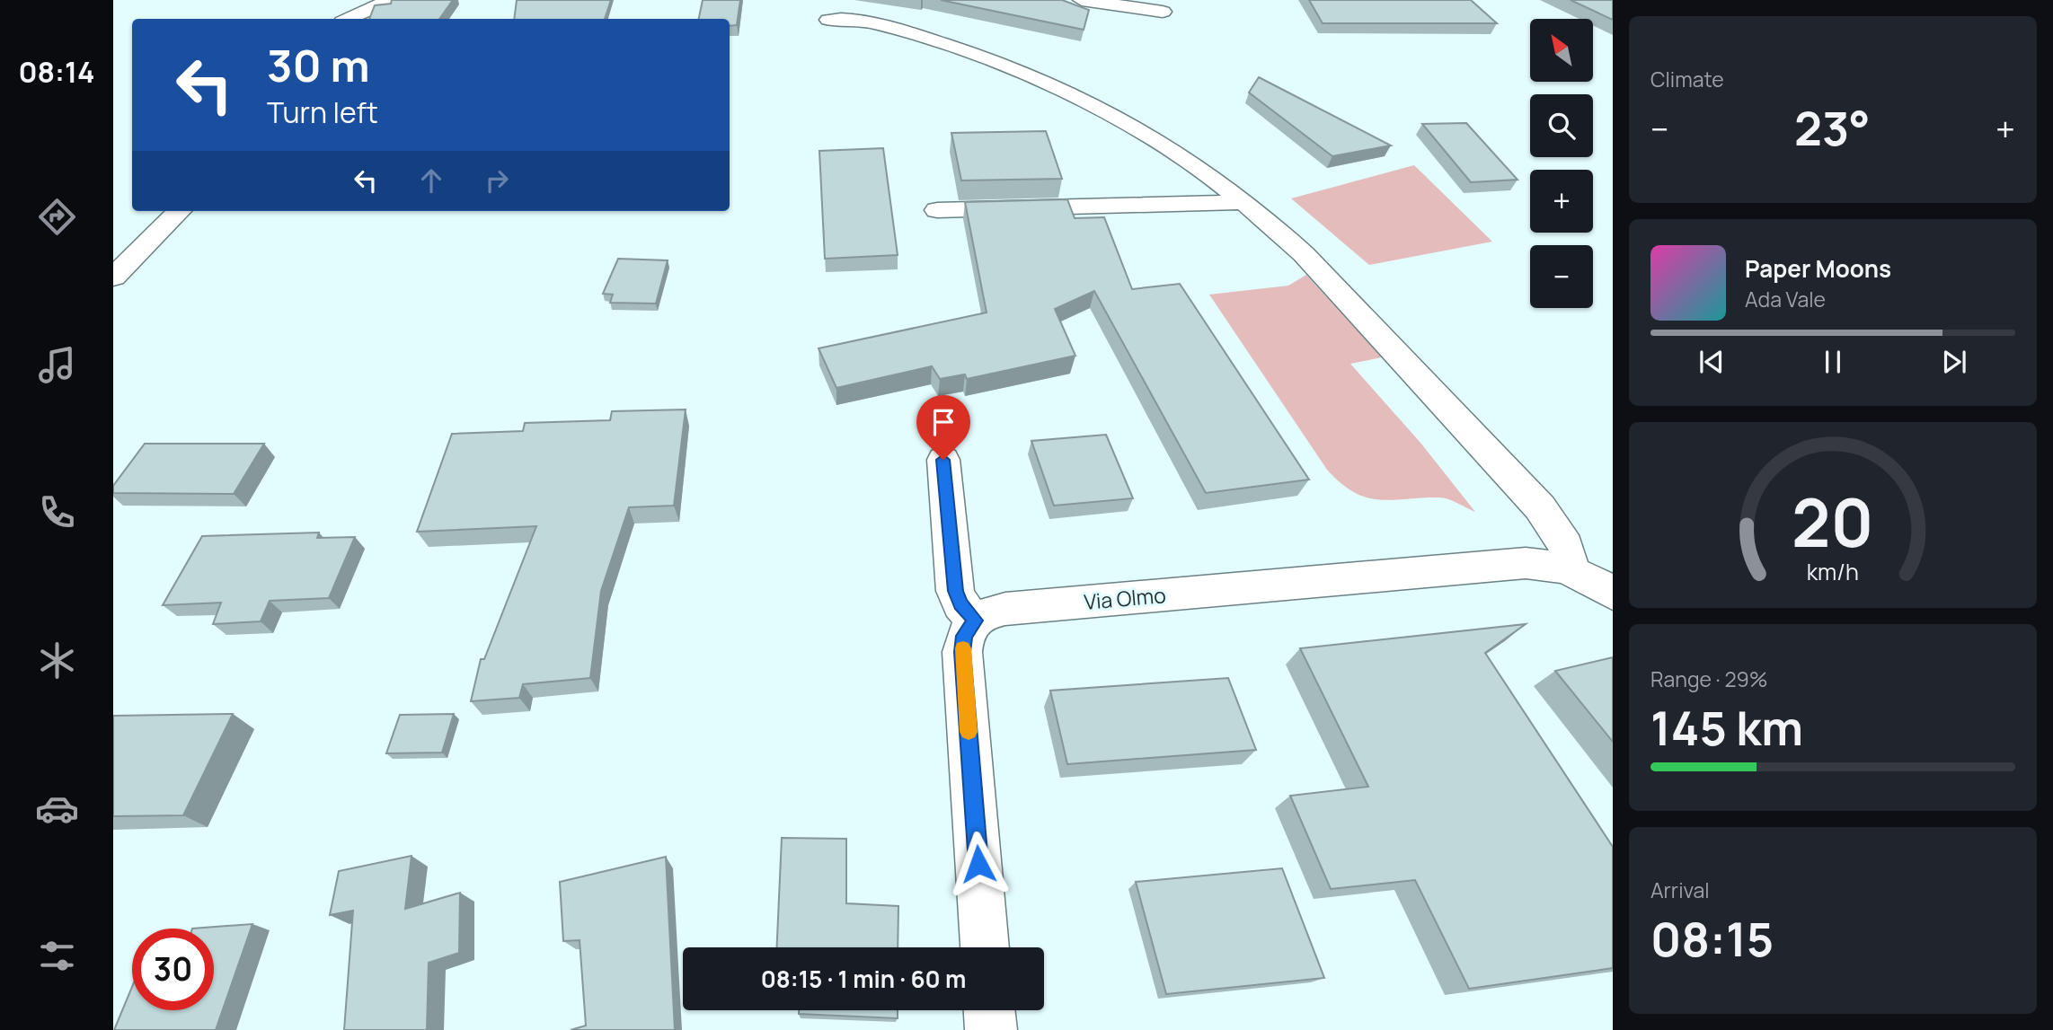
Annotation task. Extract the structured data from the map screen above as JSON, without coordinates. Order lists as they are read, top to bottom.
{
  "streets": {
    "street": ["Via Olmo"]
  },
  "north": "top left",
  "page": {
    "tabs": "08:14",
    "tile": [
      "Climate",
      ["Range · 29%", "145 km"],
      ["Arrival", "08:15"]
    ],
    "map_buttons": ["+", "−"],
    "turn": ["30 m", "Turn left"],
    "heat": ["−", "23°", "+"],
    "song": ["Paper Moons", "Ada Vale"],
    "limit": "30",
    "trip": "08:15 · 1 min · 60 m",
    "gauge": ["20", "km/h"]
  }
}
